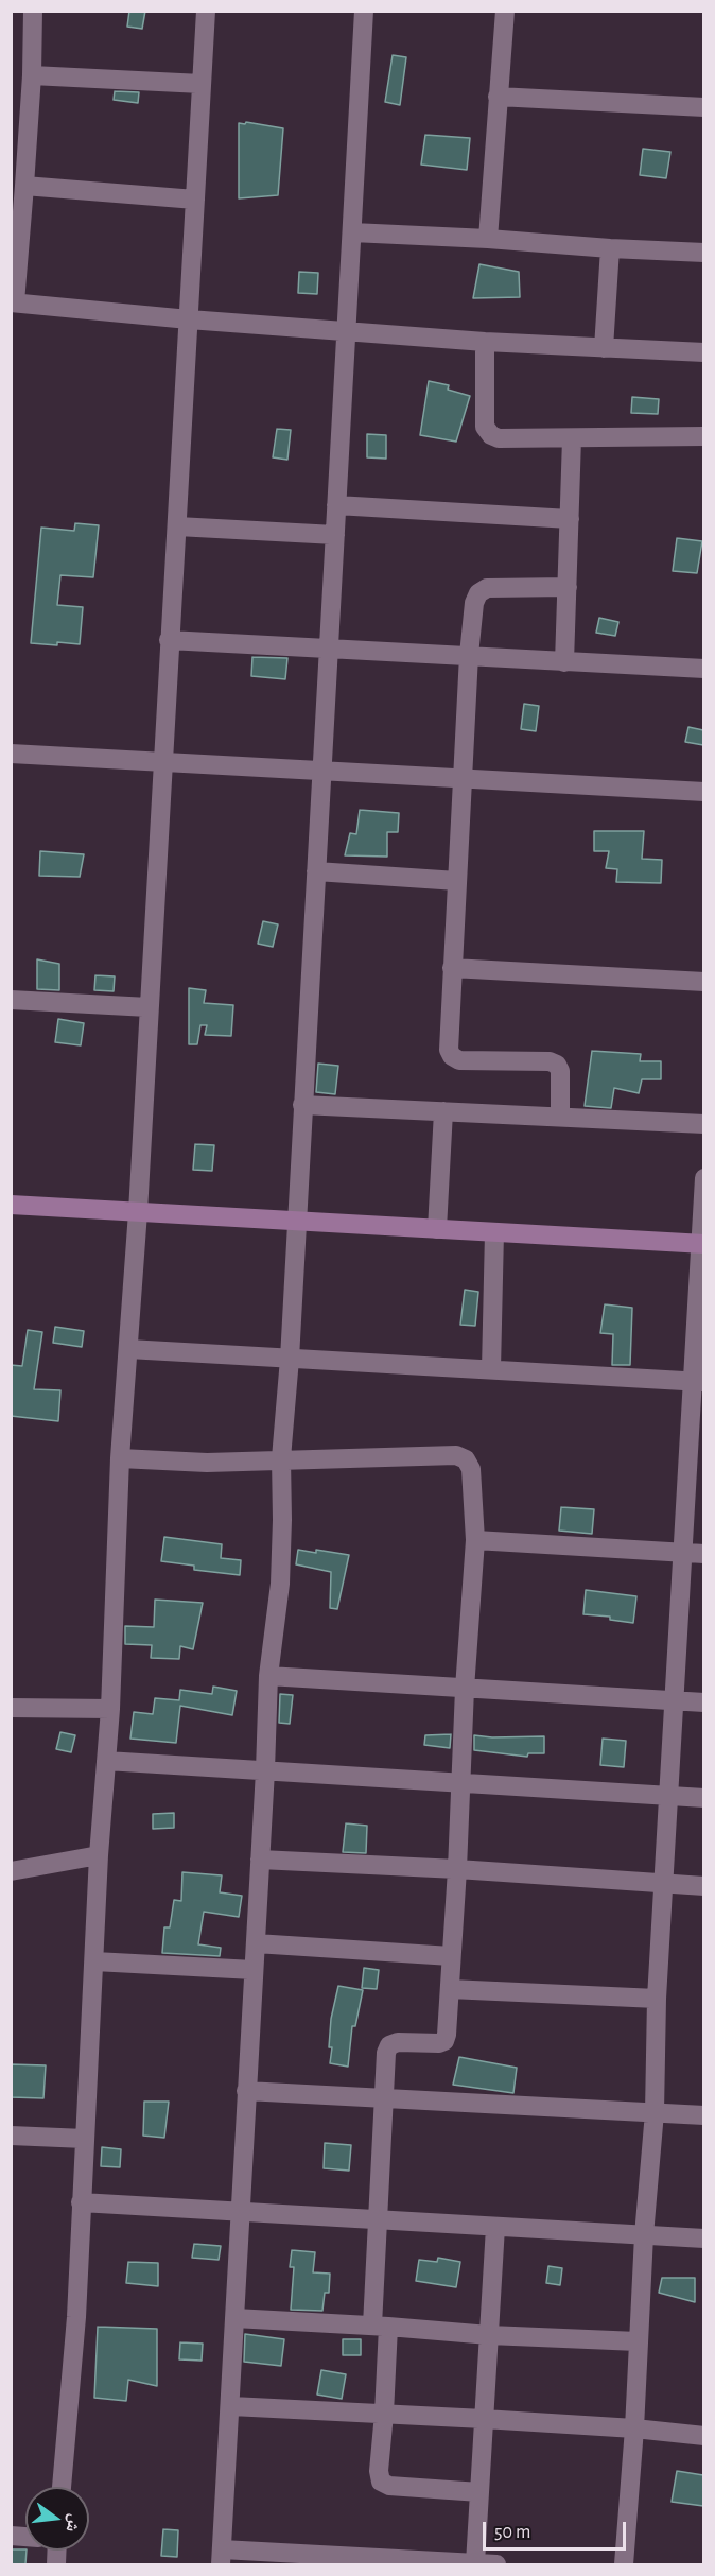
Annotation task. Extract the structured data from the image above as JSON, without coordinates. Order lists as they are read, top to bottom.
{
  "scale_bar": "50 m",
  "north": "right"
}
